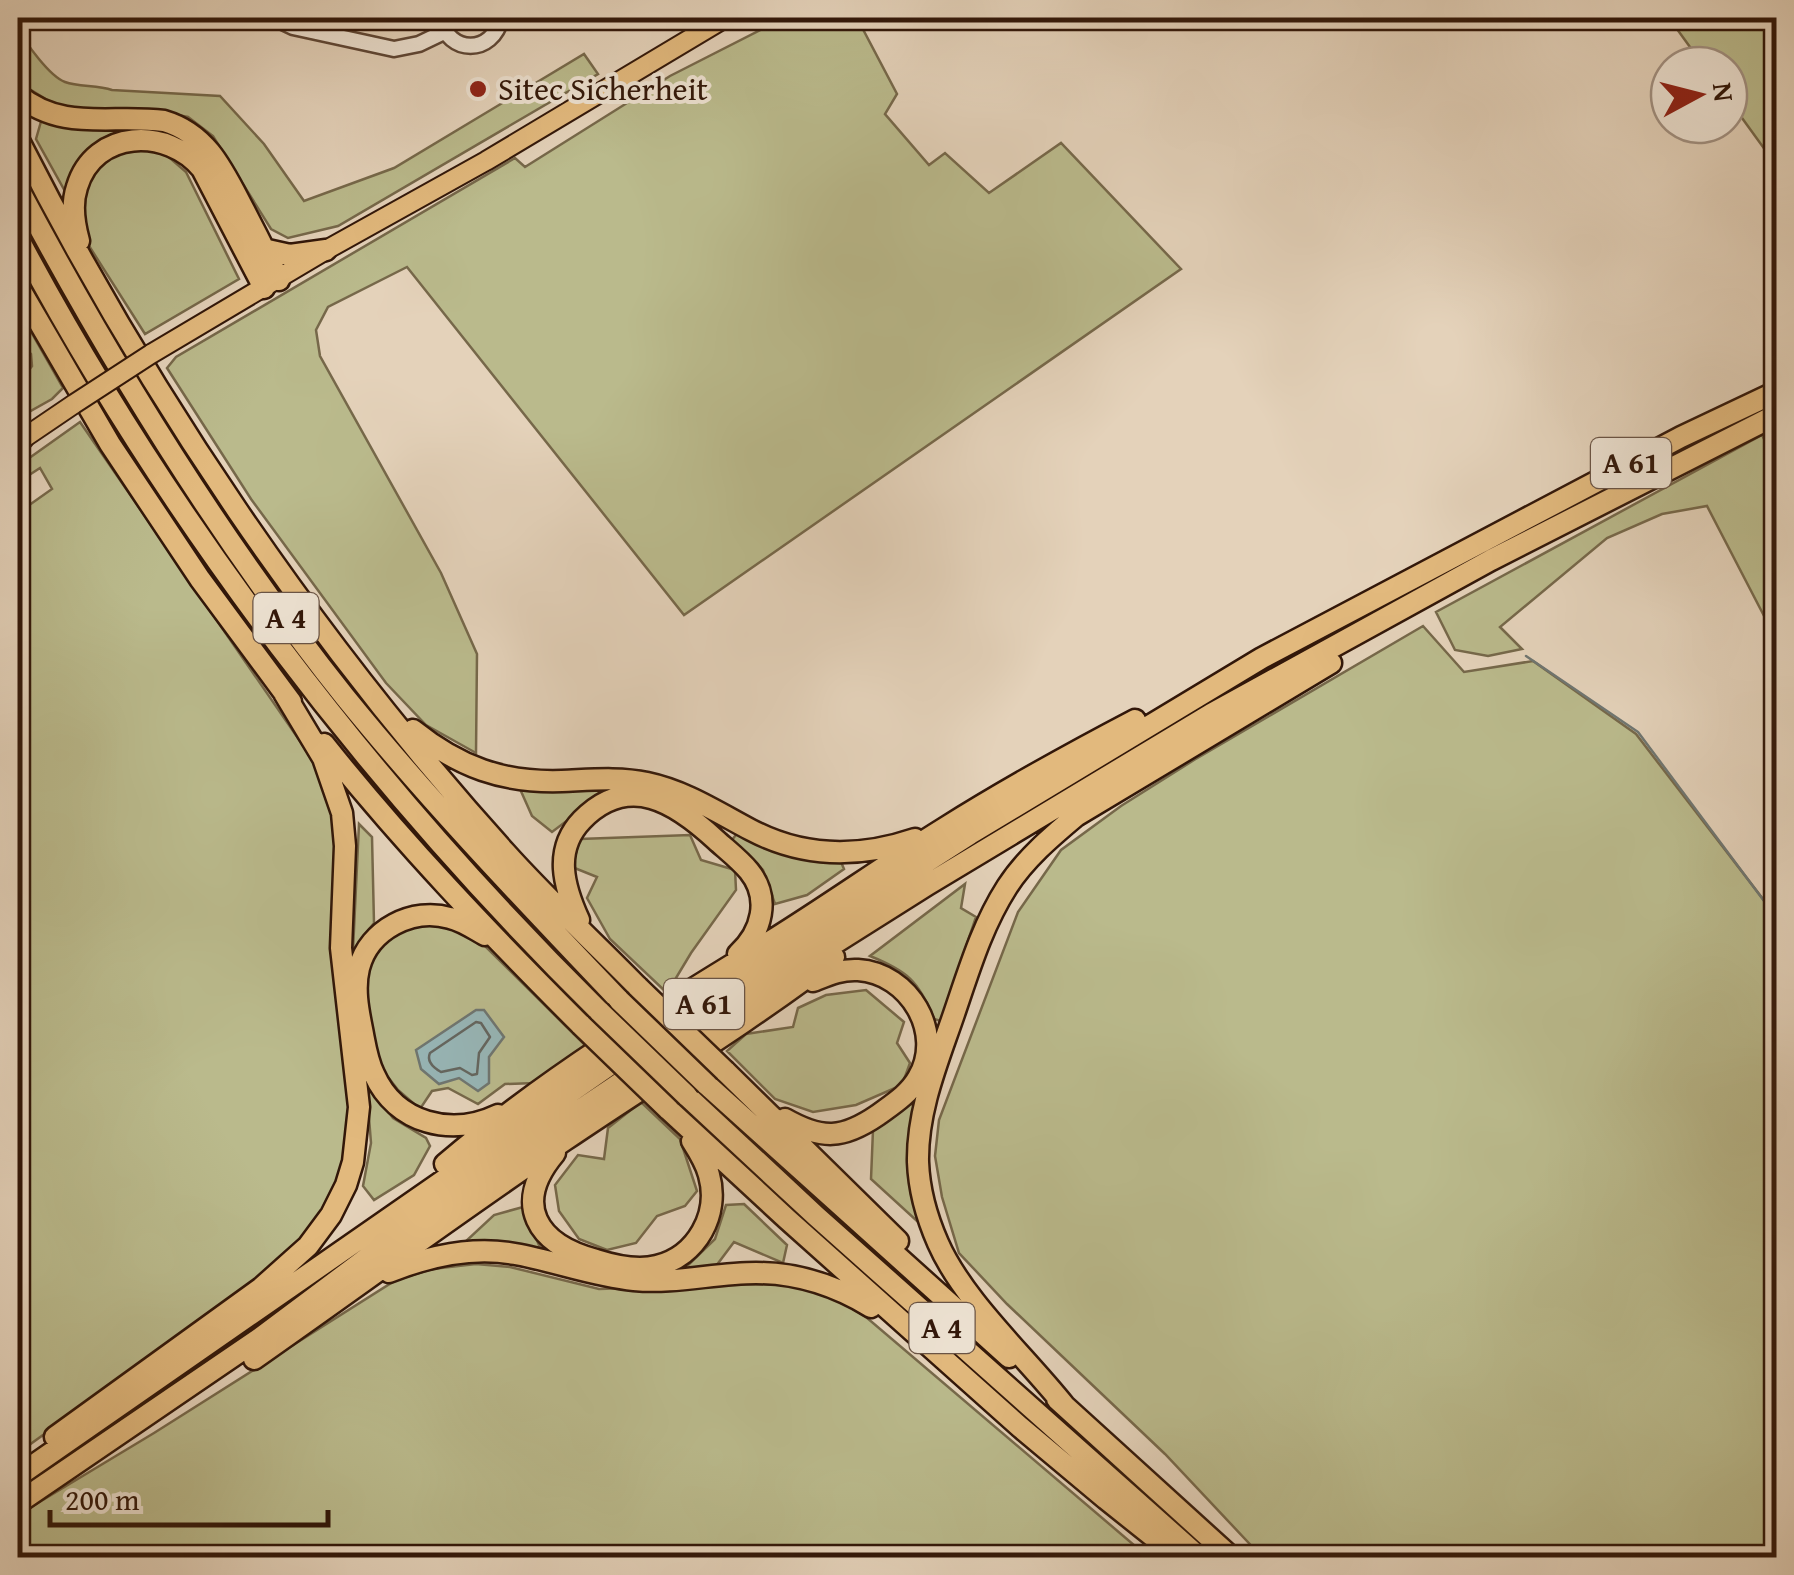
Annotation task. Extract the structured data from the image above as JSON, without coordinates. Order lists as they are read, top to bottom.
{
  "streets": {
    "highway": ["A 61", "A 4"]
  },
  "places": ["Sitec Sicherheit"],
  "scale_bar": "200 m",
  "north": "right"
}
